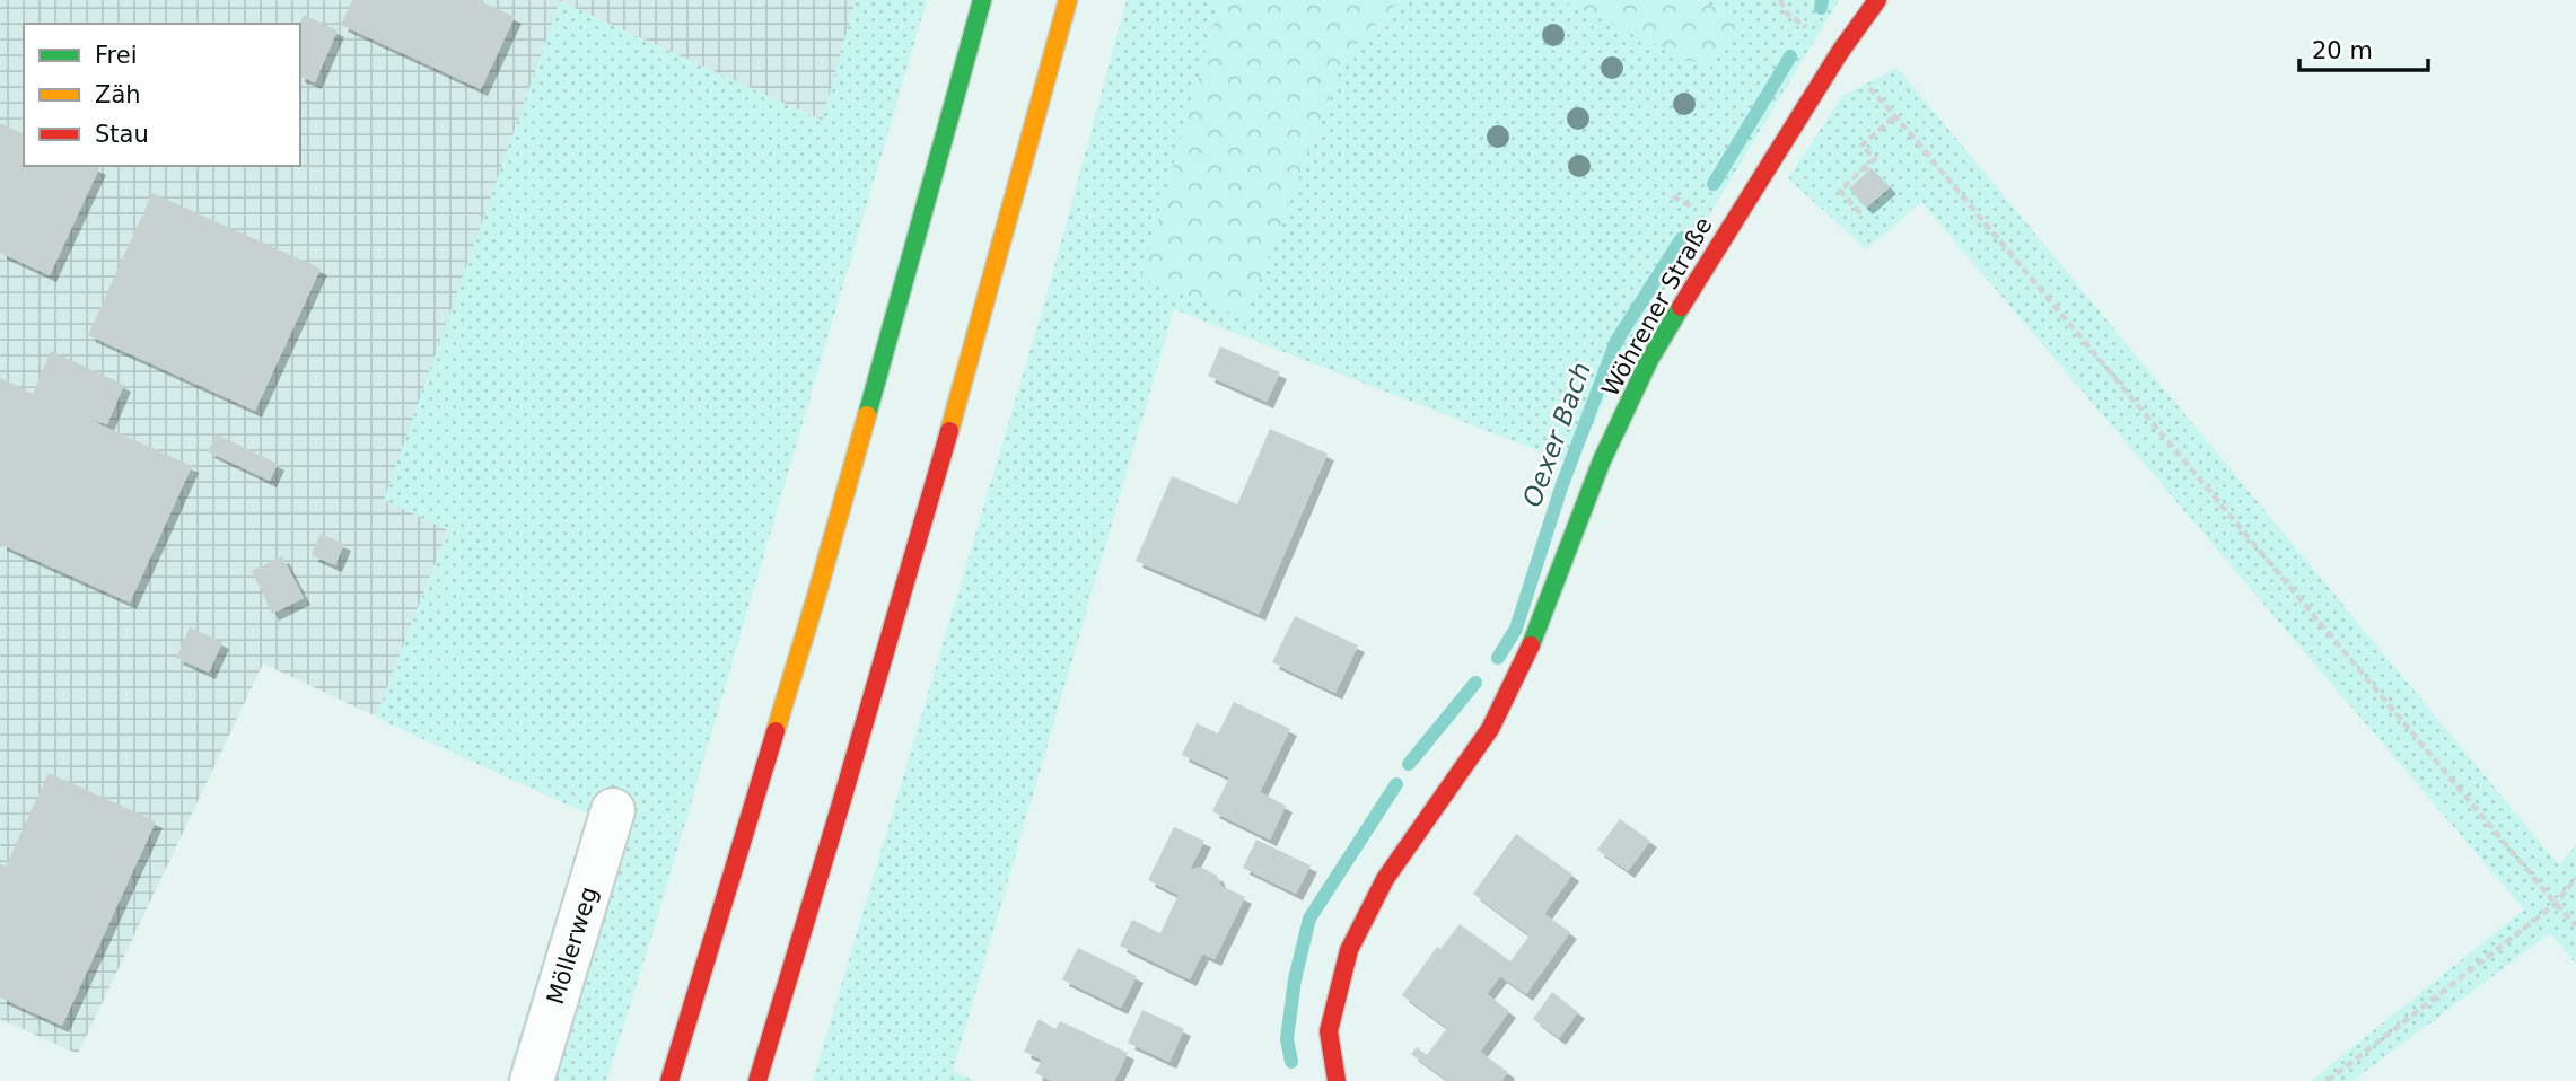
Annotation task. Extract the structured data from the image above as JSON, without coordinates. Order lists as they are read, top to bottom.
{
  "streets": {
    "main road": ["Wöhrener Straße"],
    "street": ["Möllerweg"]
  },
  "water": ["Oexer Bach"],
  "legend": ["Frei", "Zäh", "Stau"],
  "scale_bar": "20 m"
}
